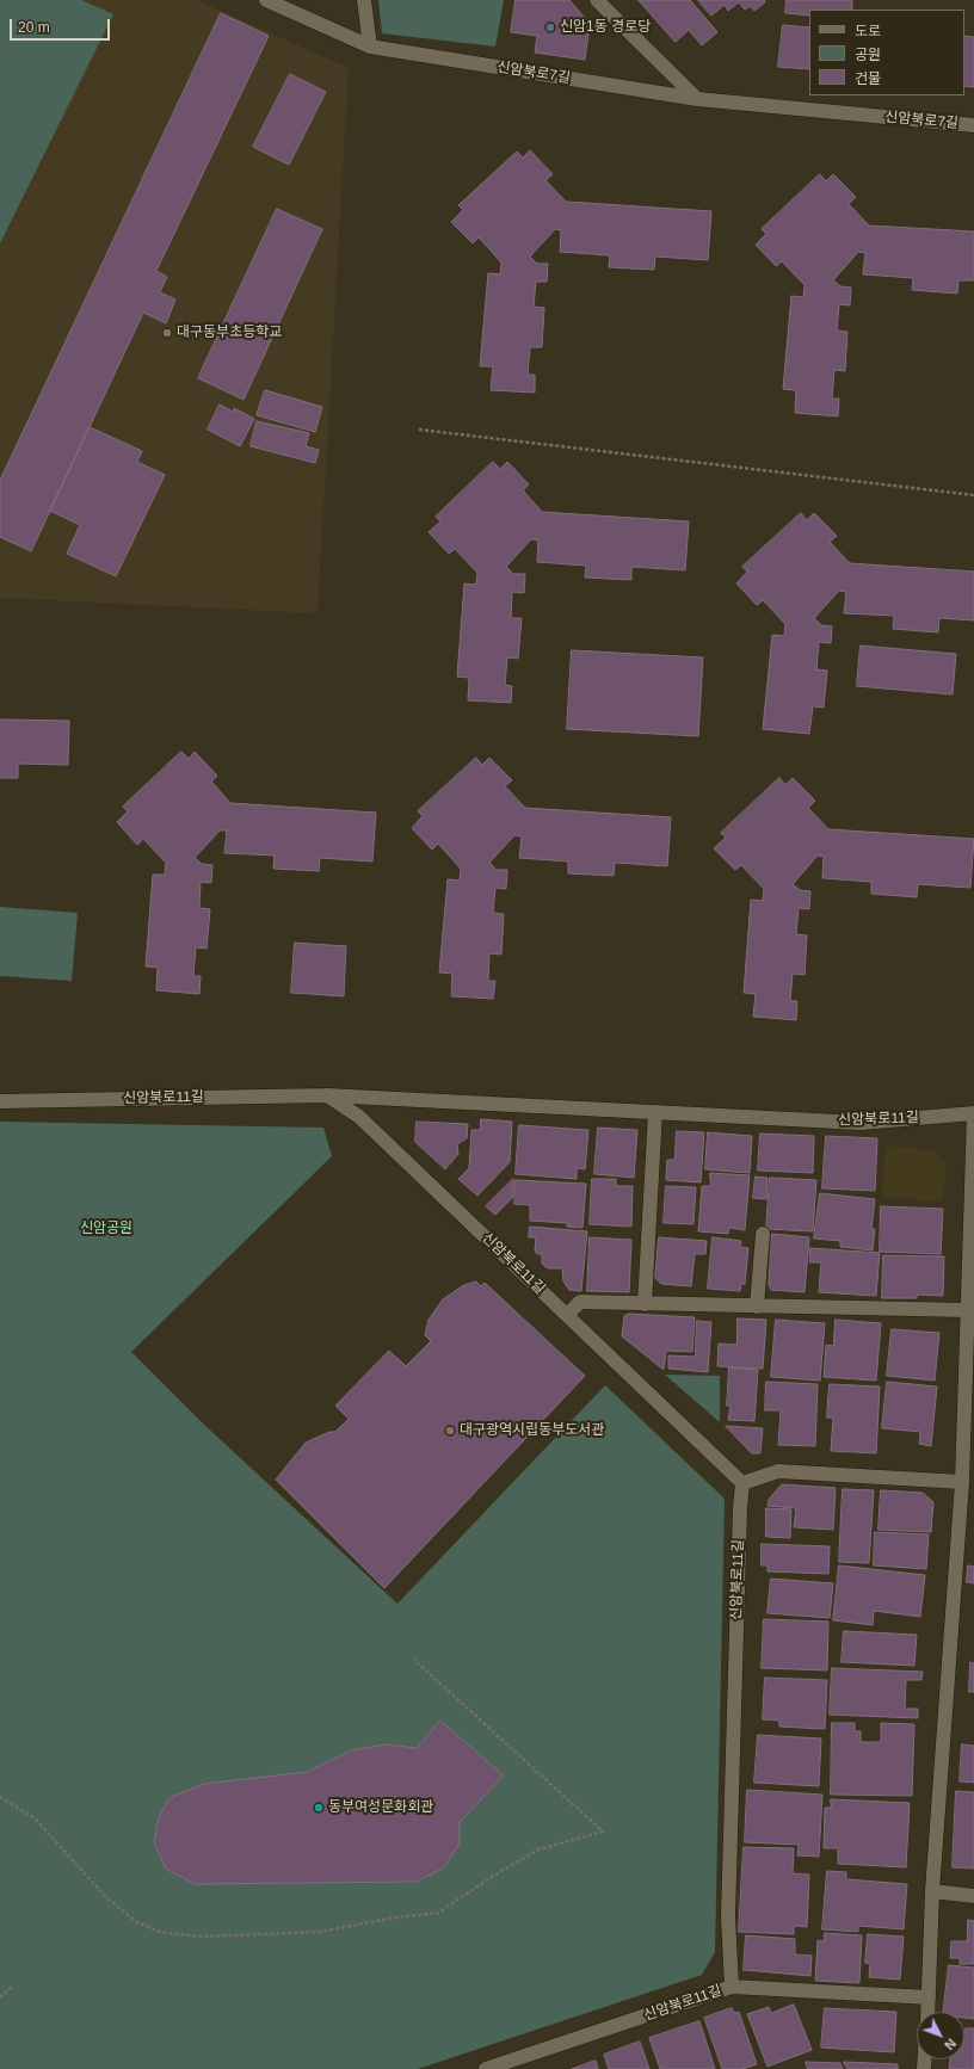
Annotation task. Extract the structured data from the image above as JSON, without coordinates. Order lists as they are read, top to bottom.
{
  "streets": {
    "street": ["신암북로7길", "신암북로11길"]
  },
  "parks": ["신암공원"],
  "places": [
    "신암1동 경로당",
    "대구동부초등학교",
    "대구광역시립동부도서관",
    "동부여성문화회관"
  ],
  "legend": ["도로", "공원", "건물"],
  "scale_bar": "20 m",
  "north": "bottom right"
}
